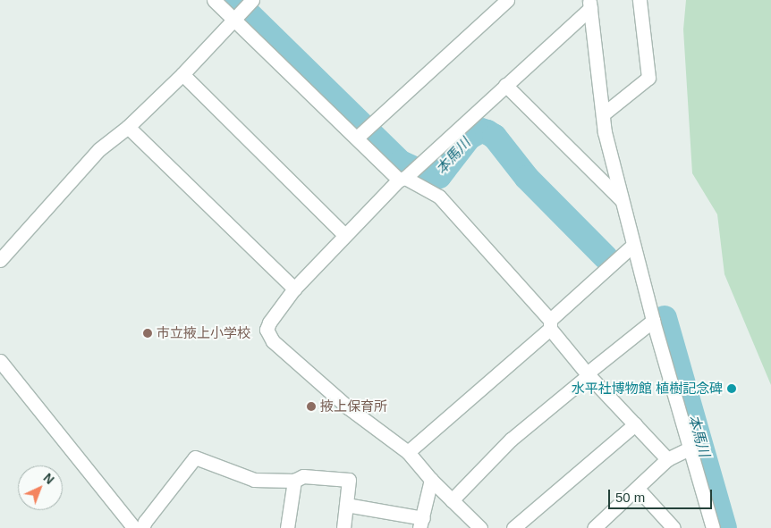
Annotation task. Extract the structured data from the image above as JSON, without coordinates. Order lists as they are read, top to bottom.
{
  "water": ["本馬川"],
  "places": ["市立掖上小学校", "水平社博物館 植樹記念碑", "掖上保育所"],
  "scale_bar": "50 m",
  "north": "top right"
}
